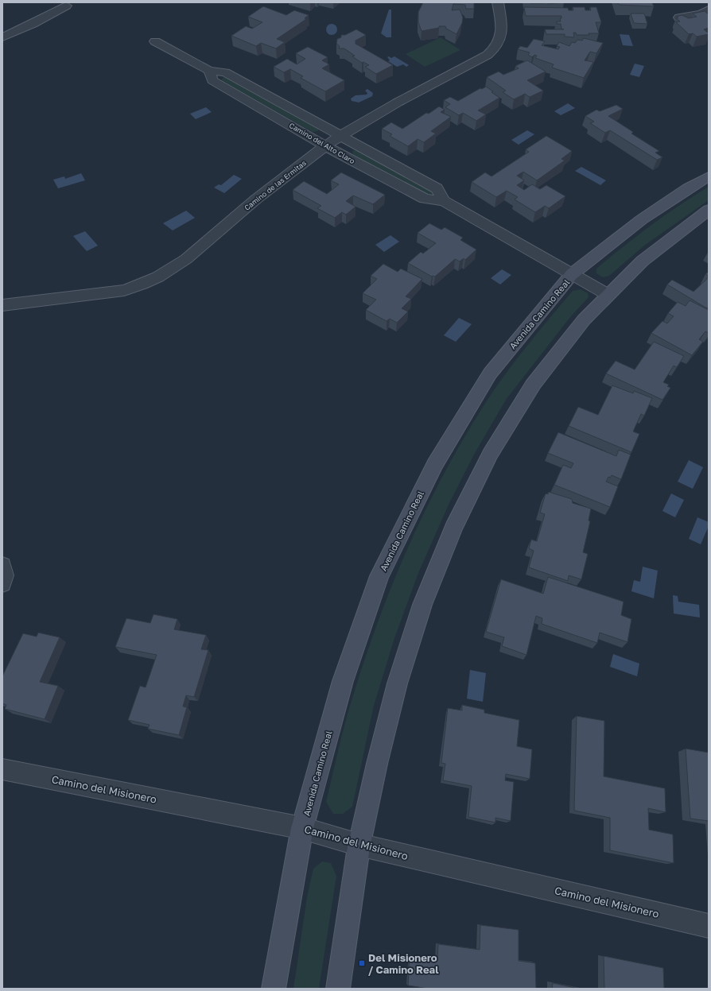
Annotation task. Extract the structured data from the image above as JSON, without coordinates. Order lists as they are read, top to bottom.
{
  "streets": {
    "main road": ["Avenida Camino Real"],
    "street": ["Camino del Alto Claro", "Camino de las Ermitas", "Camino del Misionero"]
  },
  "crossings": [
    ["Camino del Alto Claro", "Camino de las Ermitas"],
    ["Camino del Alto Claro", "Avenida Camino Real"],
    ["Avenida Camino Real", "Camino del Misionero"]
  ],
  "places": {
    "transit": ["Del Misionero / Camino Real"]
  }
}
